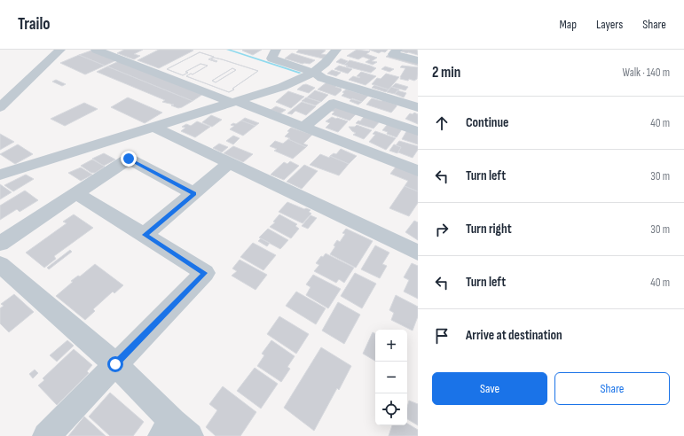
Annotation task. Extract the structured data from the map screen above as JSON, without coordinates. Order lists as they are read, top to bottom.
{
  "page": {
    "header": "Trailo",
    "nav": ["Map", "Layers", "Share"],
    "heading": ["2 min", "Walk · 140 m"],
    "list": [
      ["Continue", "40 m"],
      ["Turn left", "30 m"],
      ["Turn right", "30 m"],
      ["Turn left", "40 m"],
      "Arrive at destination"
    ],
    "map_buttons": ["+", "−"],
    "buttons": ["Save", "Share"]
  }
}
